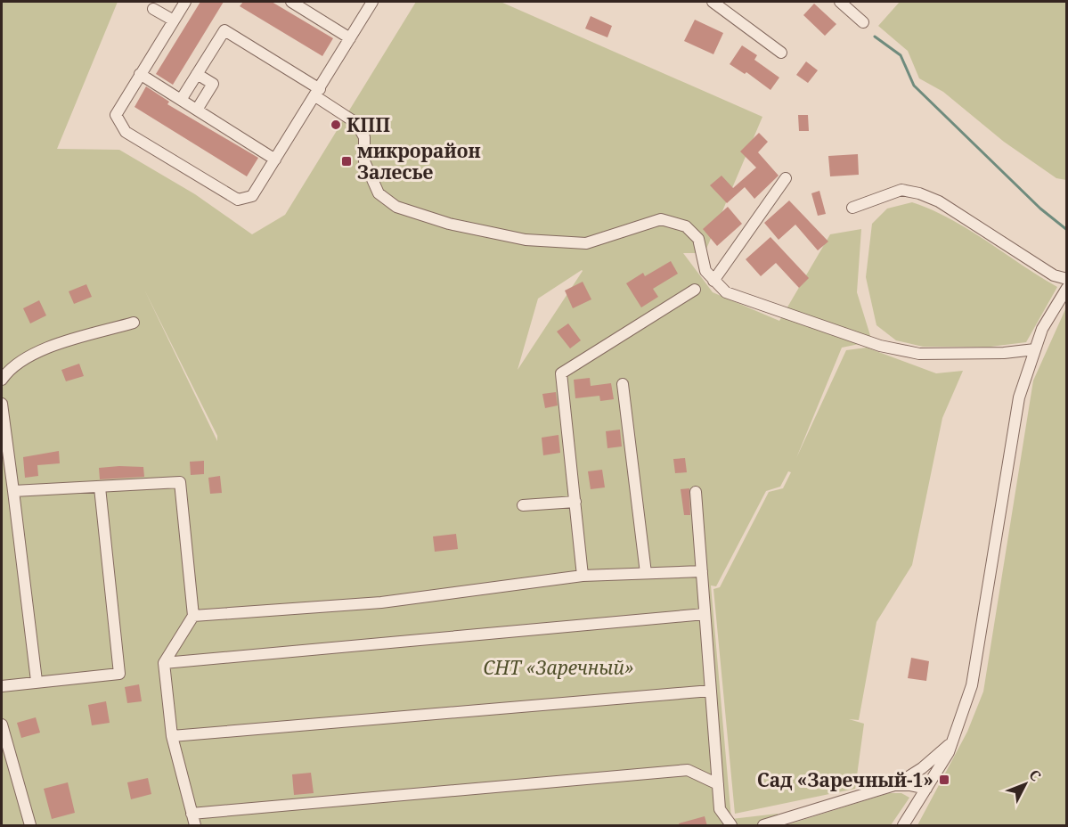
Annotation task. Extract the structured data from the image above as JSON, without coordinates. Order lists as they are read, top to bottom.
{
  "parks": ["СНТ «Заречный»"],
  "places": {
    "other": ["КПП"],
    "transit": ["микрорайон Залесье", "Сад «Заречный-1»"]
  },
  "north": "top right"
}
